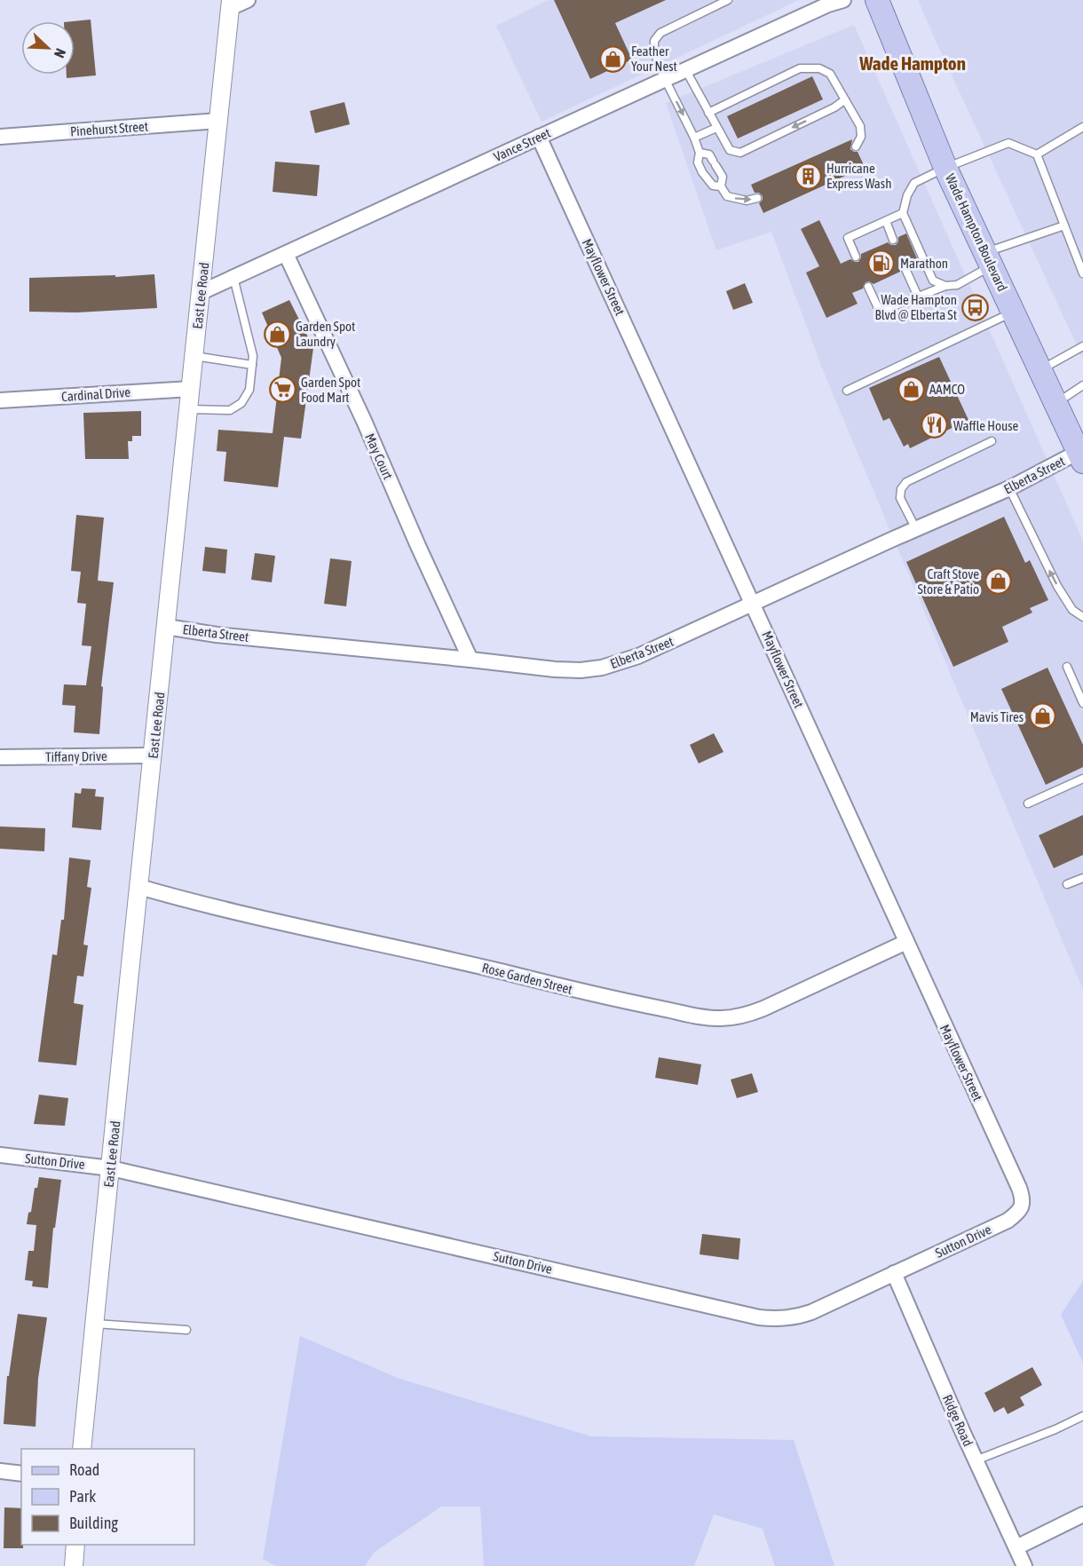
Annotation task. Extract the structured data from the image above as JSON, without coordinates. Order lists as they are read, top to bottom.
{
  "streets": {
    "main road": ["Wade Hampton Boulevard"],
    "street": [
      "Pinehurst Street",
      "Vance Street",
      "Mayflower Street",
      "East Lee Road",
      "Cardinal Drive",
      "May Court",
      "Elberta Street",
      "Tiffany Drive",
      "Rose Garden Street",
      "Sutton Drive",
      "Ridge Road"
    ]
  },
  "crossings": [
    ["Pinehurst Street", "East Lee Road"],
    ["Vance Street", "Mayflower Street"],
    ["Vance Street", "East Lee Road"],
    ["Vance Street", "May Court"],
    ["Wade Hampton Boulevard", "Elberta Street"],
    ["Mayflower Street", "Elberta Street"],
    ["Mayflower Street", "Rose Garden Street"],
    ["Mayflower Street", "Sutton Drive"],
    ["East Lee Road", "Cardinal Drive"],
    ["East Lee Road", "Elberta Street"],
    ["East Lee Road", "Tiffany Drive"],
    ["East Lee Road", "Rose Garden Street"],
    ["East Lee Road", "Sutton Drive"],
    ["May Court", "Elberta Street"],
    ["Sutton Drive", "Ridge Road"]
  ],
  "districts": ["Wade Hampton"],
  "places": {
    "shop": [
      "Feather Your Nest",
      "Garden Spot Laundry",
      "AAMCO",
      "Craft Stove Store & Patio",
      "Mavis Tires"
    ],
    "building": ["Hurricane Express Wash"],
    "fuel station": ["Marathon"],
    "bus stop": ["Wade Hampton Blvd @ Elberta St"],
    "supermarket": ["Garden Spot Food Mart"],
    "restaurant": ["Waffle House"]
  },
  "legend": ["Road", "Park", "Building"],
  "north": "bottom right"
}
